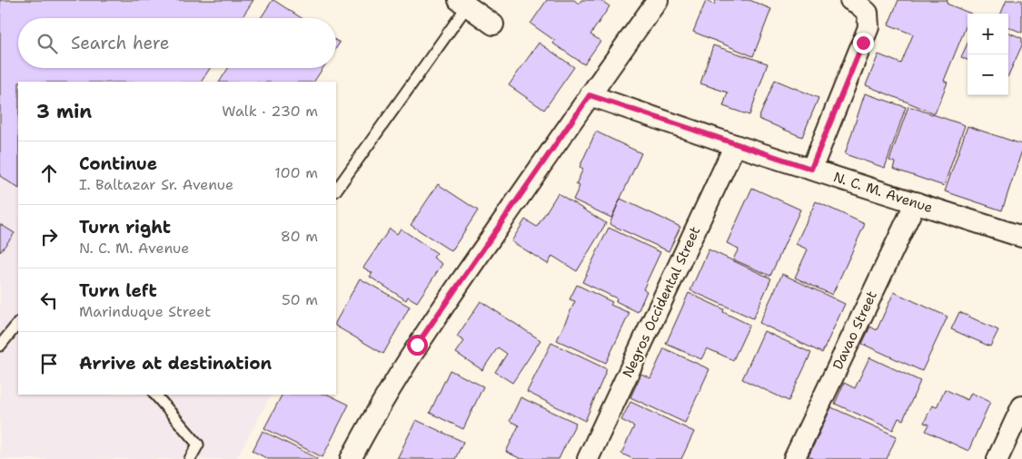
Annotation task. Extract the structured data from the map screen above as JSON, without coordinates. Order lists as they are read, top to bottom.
{
  "streets": {
    "street": ["N. C. M. Avenue", "Negros Occidental Street", "Davao Street"]
  },
  "crossings": [
    ["N. C. M. Avenue", "Negros Occidental Street"],
    ["N. C. M. Avenue", "Davao Street"]
  ],
  "page": {
    "map_buttons": ["+", "−"],
    "search": "Search here",
    "heading": ["3 min", "Walk · 230 m"],
    "list": [
      ["Continue", "I. Baltazar Sr. Avenue", "100 m"],
      ["Turn right", "N. C. M. Avenue", "80 m"],
      ["Turn left", "Marinduque Street", "50 m"],
      "Arrive at destination"
    ]
  }
}
